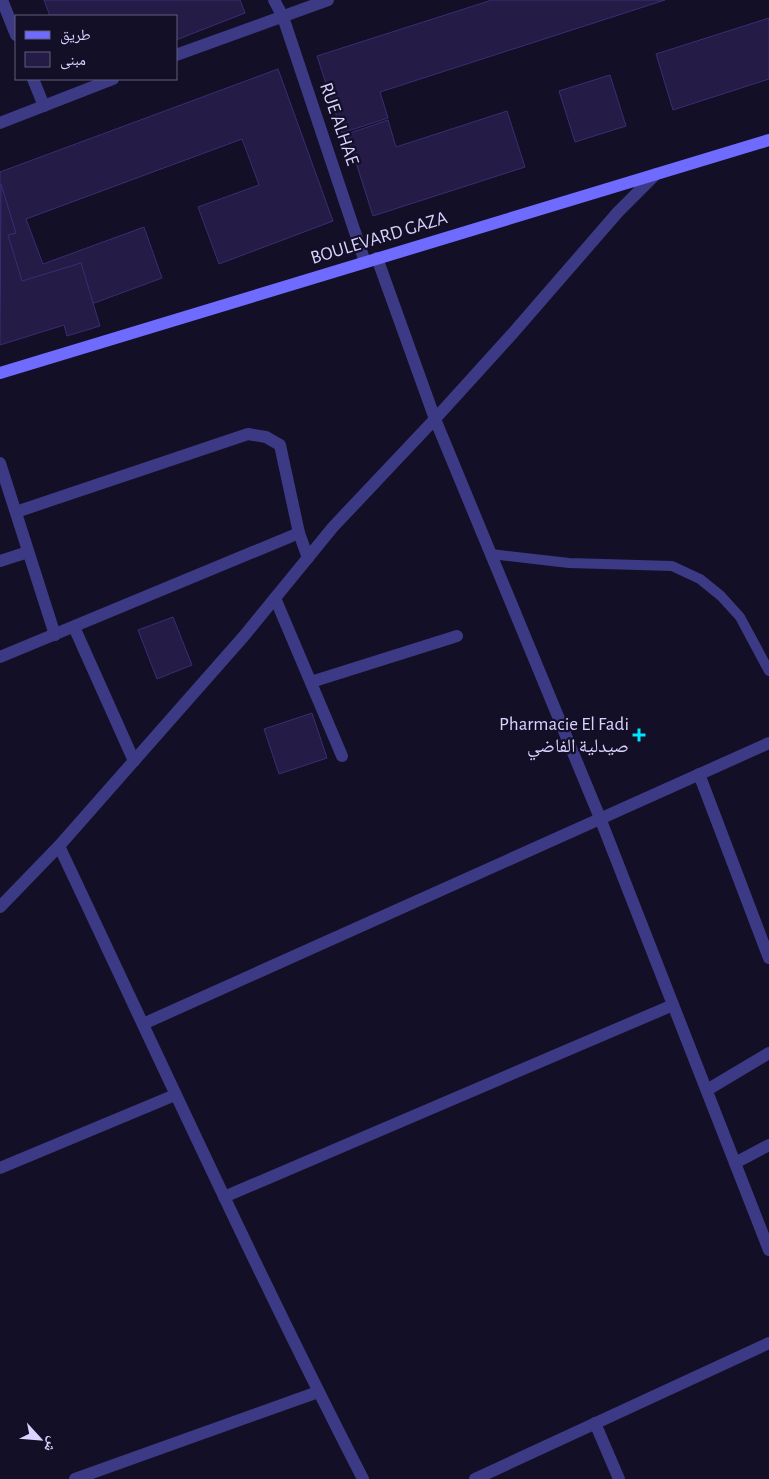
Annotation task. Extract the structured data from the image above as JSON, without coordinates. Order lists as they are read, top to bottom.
{
  "streets": {
    "main road": ["BOULEVARD GAZA"],
    "street": ["RUE ALHAE"]
  },
  "crossings": [
    ["RUE ALHAE", "BOULEVARD GAZA"]
  ],
  "places": {
    "health": ["Pharmacie El Fadi صيدلية الفاضي"]
  },
  "legend": ["طريق", "مبنى"],
  "north": "bottom right"
}
